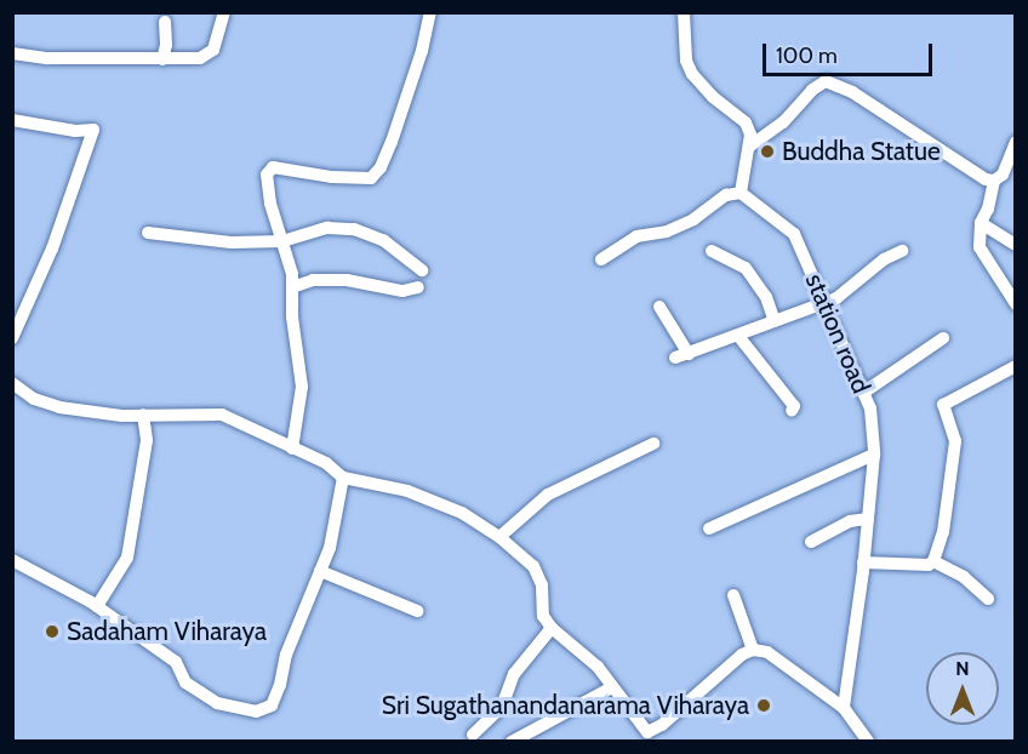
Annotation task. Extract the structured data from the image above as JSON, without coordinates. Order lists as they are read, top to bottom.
{
  "streets": {
    "street": ["station road"]
  },
  "places": ["Buddha Statue", "Sadaham Viharaya", "Sri Sugathanandanarama Viharaya"],
  "scale_bar": "100 m",
  "north": "top"
}
